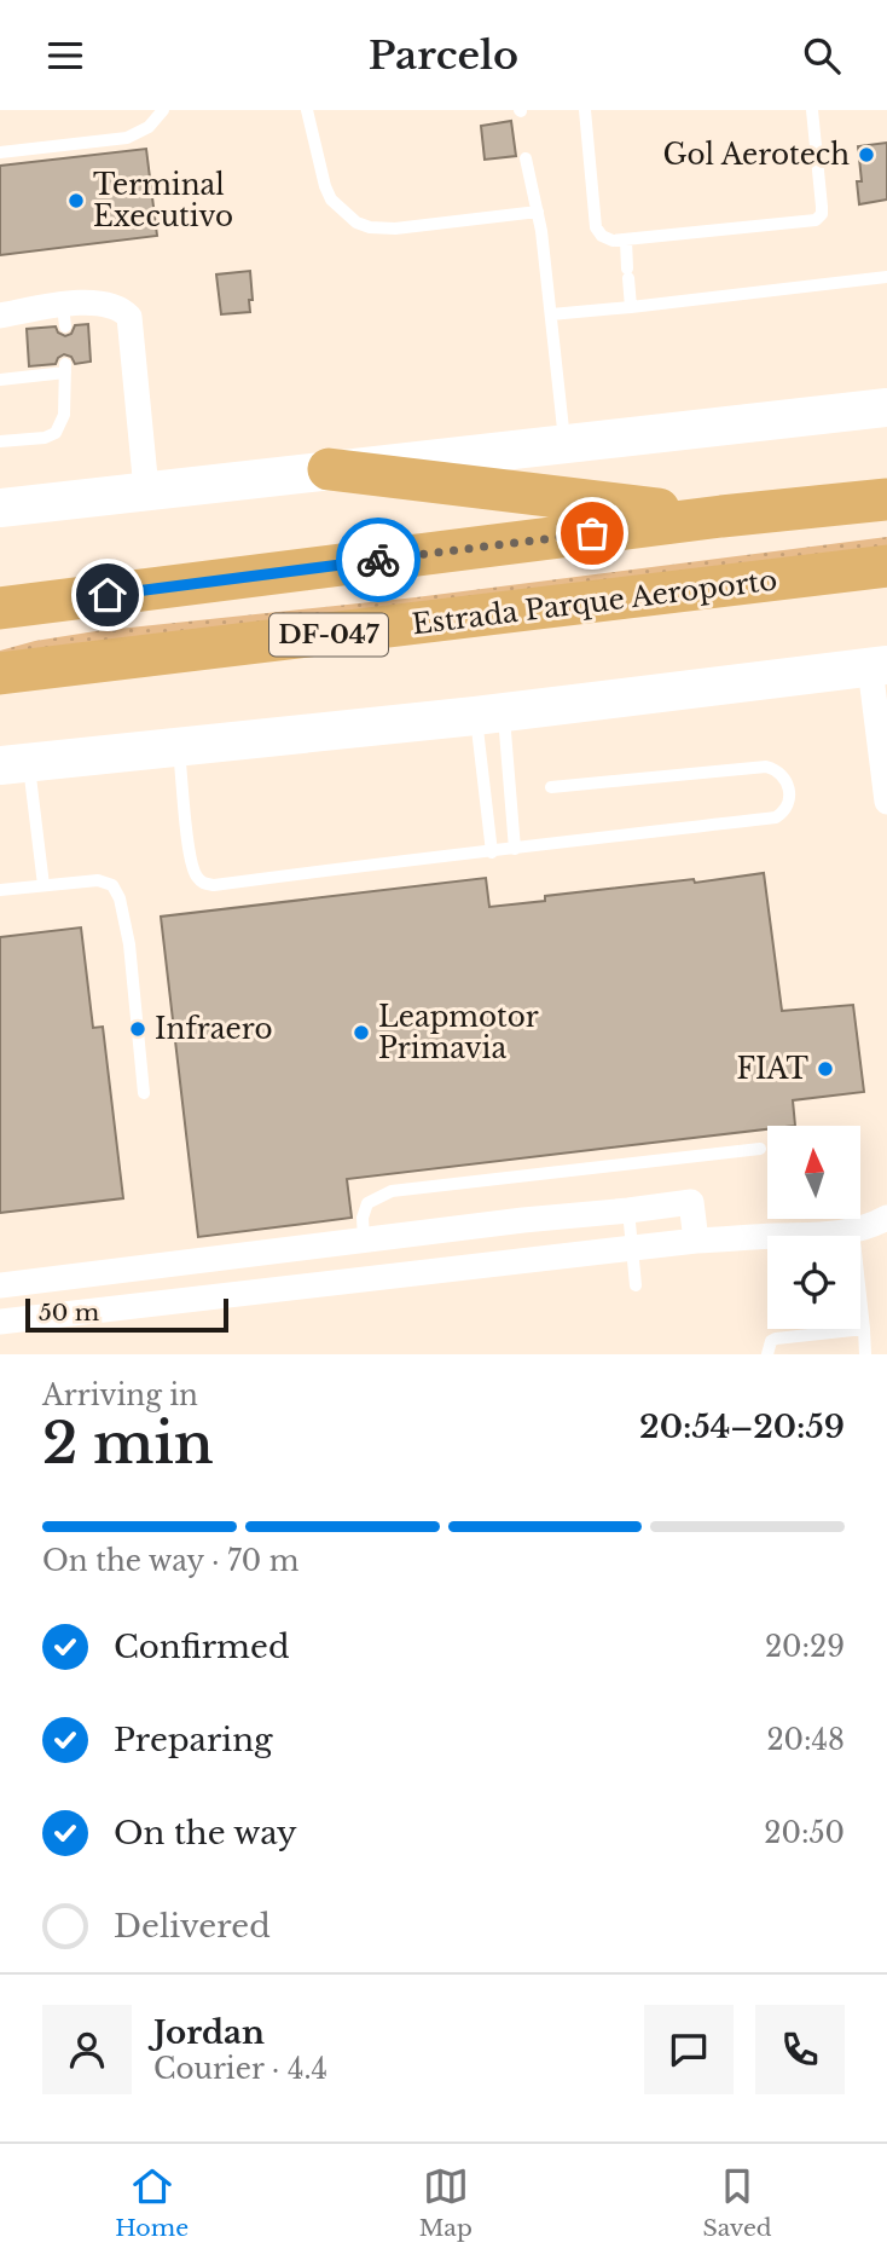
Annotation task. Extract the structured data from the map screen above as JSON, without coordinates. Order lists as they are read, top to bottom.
{
  "streets": {
    "main road": ["Estrada Parque Aeroporto", "DF-047"]
  },
  "places": [
    "Gol Aerotech",
    "Terminal Executivo",
    "Infraero",
    "Leapmotor Primavia",
    "FIAT"
  ],
  "scale_bar": "50 m",
  "north": "top",
  "page": {
    "header": "Parcelo",
    "scale": "50 m",
    "heading": ["2 min", "Arriving in", "20:54–20:59"],
    "panel": ["Jordan", "Courier · 4.4"],
    "bar": "On the way · 70 m",
    "list": [
      ["Confirmed", "20:29"],
      ["Preparing", "20:48"],
      ["On the way", "20:50"],
      "Delivered"
    ],
    "tabs": ["Home", "Map", "Saved"]
  }
}
